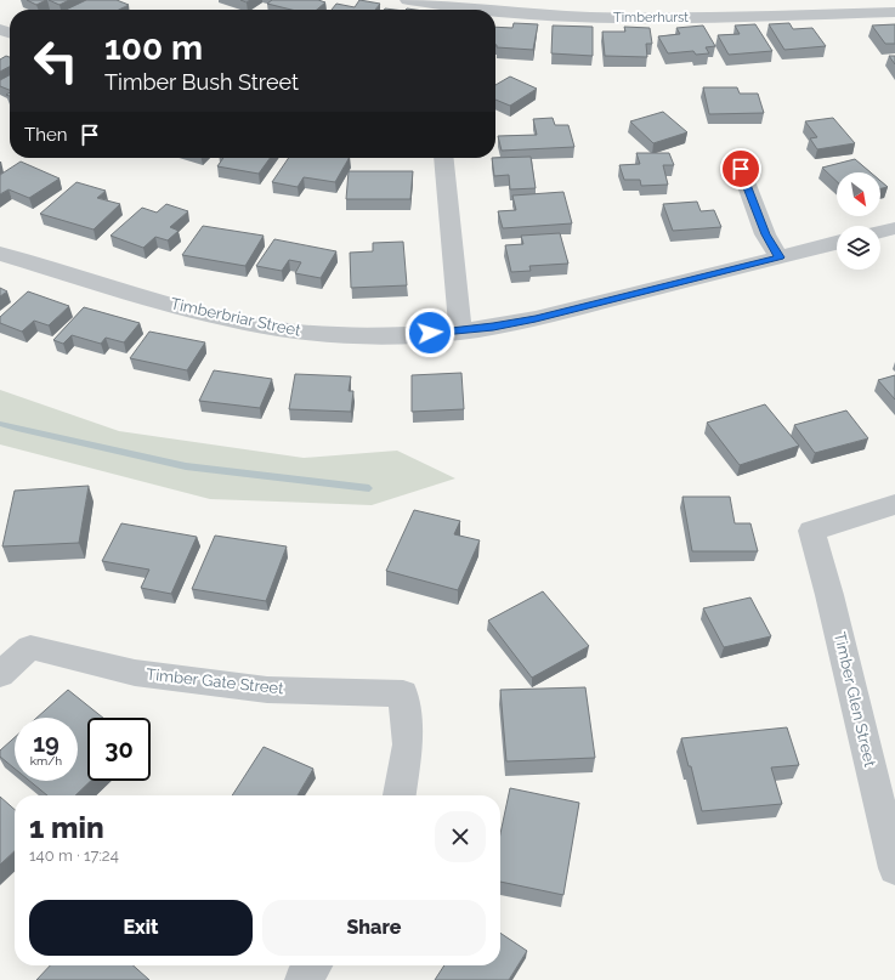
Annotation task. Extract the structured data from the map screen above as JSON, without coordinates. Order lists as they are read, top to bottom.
{
  "streets": {
    "street": [
      "Timberhurst",
      "Timberbriar Street",
      "Timber Gate Street",
      "Timber Glen Street"
    ]
  },
  "north": "bottom right",
  "page": {
    "turn": ["100 m", "Timber Bush Street"],
    "then": "Then",
    "speed": "19 km/h",
    "limit": "30",
    "heading": ["1 min", "140 m · 17:24"],
    "buttons": ["Exit", "Share"]
  }
}
